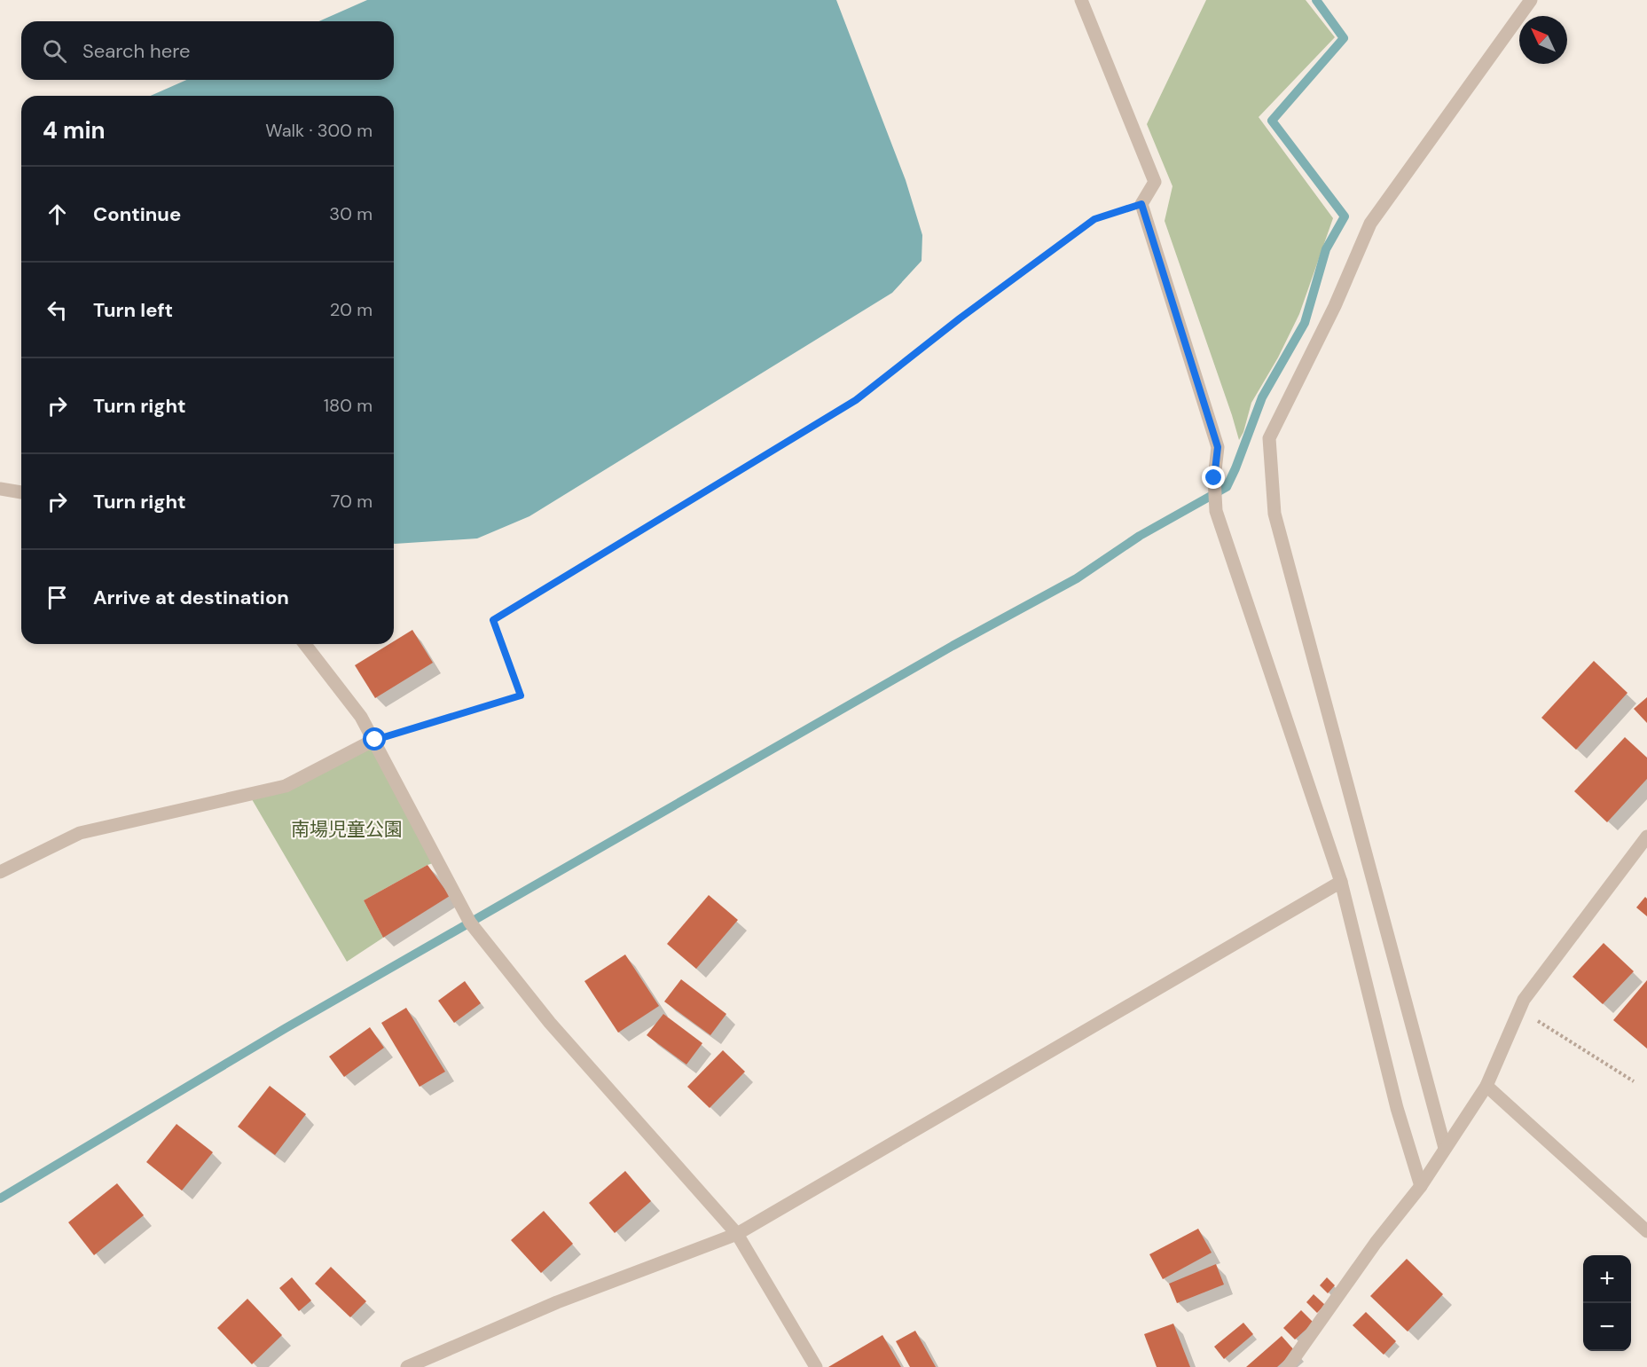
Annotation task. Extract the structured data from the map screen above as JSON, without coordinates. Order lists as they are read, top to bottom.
{
  "parks": ["南場児童公園"],
  "north": "top left",
  "page": {
    "search": "Search here",
    "heading": ["4 min", "Walk · 300 m"],
    "list": [
      ["Continue", "30 m"],
      ["Turn left", "20 m"],
      ["Turn right", "180 m"],
      ["Turn right", "70 m"],
      "Arrive at destination"
    ],
    "map_buttons": ["+", "−"]
  }
}
